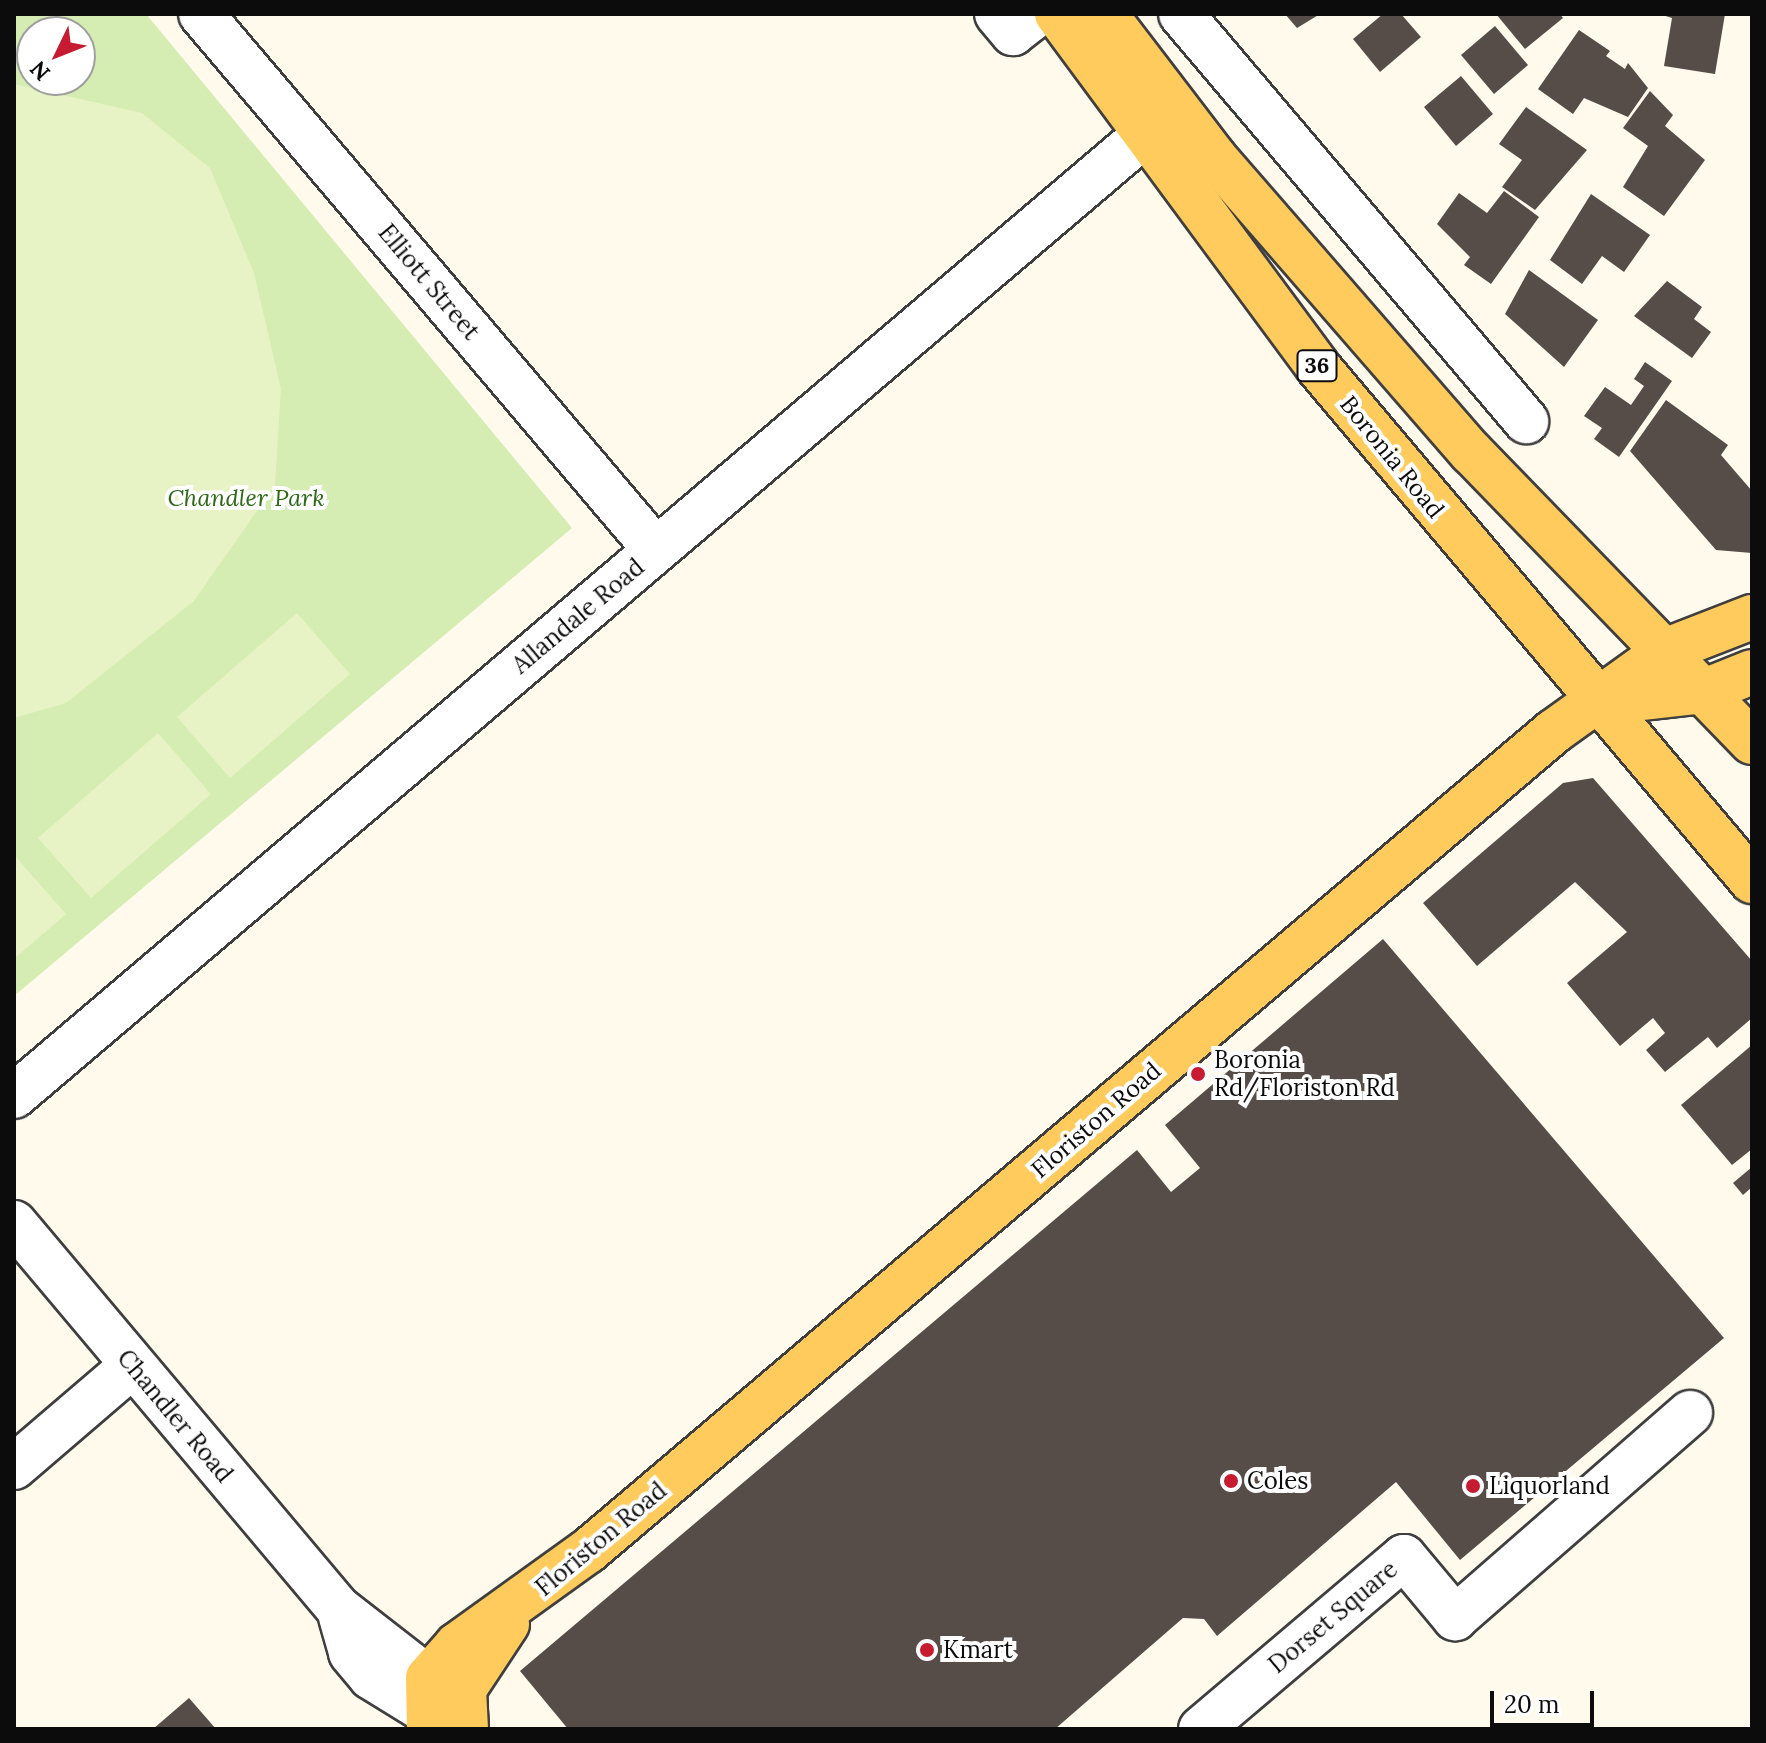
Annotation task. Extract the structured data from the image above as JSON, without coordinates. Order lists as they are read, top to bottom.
{
  "streets": {
    "main road": ["36", "Boronia Road", "Floriston Road"],
    "street": [
      "Elliott Street",
      "Allandale Road",
      "Chandler Road",
      "Dorset Square"
    ]
  },
  "crossings": [
    ["Elliott Street", "Allandale Road"],
    ["36", "Floriston Road"],
    ["Boronia Road", "Allandale Road"],
    ["Boronia Road", "Floriston Road"],
    ["Floriston Road", "Chandler Road"]
  ],
  "parks": ["Chandler Park"],
  "places": [
    "Boronia Rd/Floriston Rd",
    "Coles",
    "Liquorland",
    "Kmart"
  ],
  "scale_bar": "20 m",
  "north": "bottom left"
}
